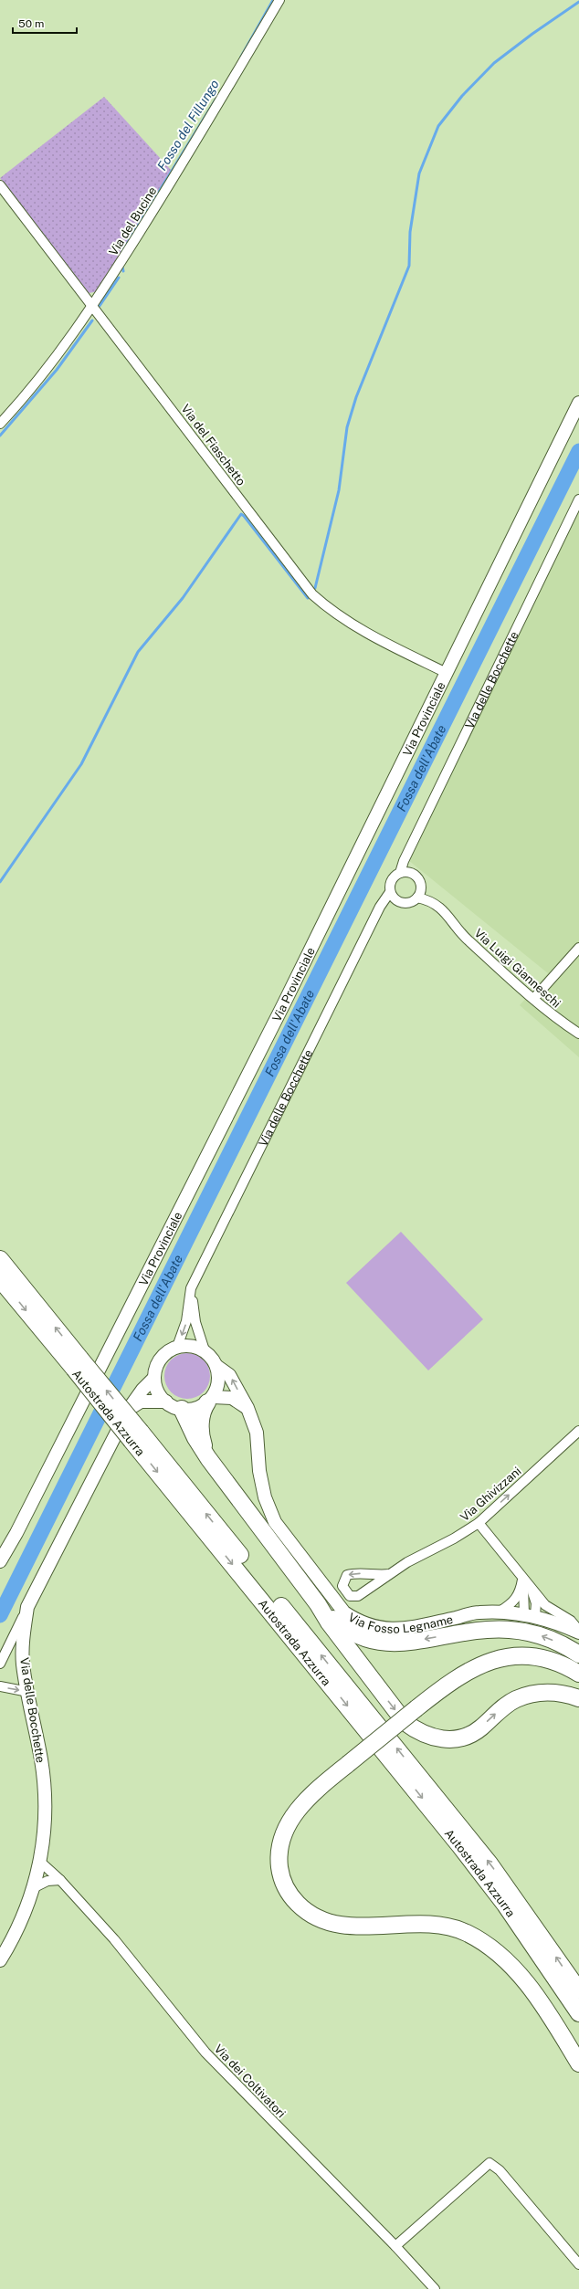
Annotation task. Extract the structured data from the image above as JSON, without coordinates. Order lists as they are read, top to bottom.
{
  "streets": {
    "highway": ["Autostrada Azzurra"],
    "main road": ["Via delle Bocchette", "Via Provinciale", "Via Fosso Legname"],
    "street": [
      "Via del Bucine",
      "Via del Fiaschetto",
      "Via Luigi Gianneschi",
      "Via Ghivizzani",
      "Via dei Coltivatori"
    ]
  },
  "crossings": [
    ["Via del Bucine", "Via del Fiaschetto"],
    ["Via del Fiaschetto", "Via Provinciale"],
    ["Via delle Bocchette", "Via Luigi Gianneschi"],
    ["Via delle Bocchette", "Via Fosso Legname"],
    ["Via delle Bocchette", "Via dei Coltivatori"]
  ],
  "one_way": ["Via Ghivizzani"],
  "water": ["Fosso del Fillungo", "Fossa dell'Abate"],
  "scale_bar": "50 m"
}
